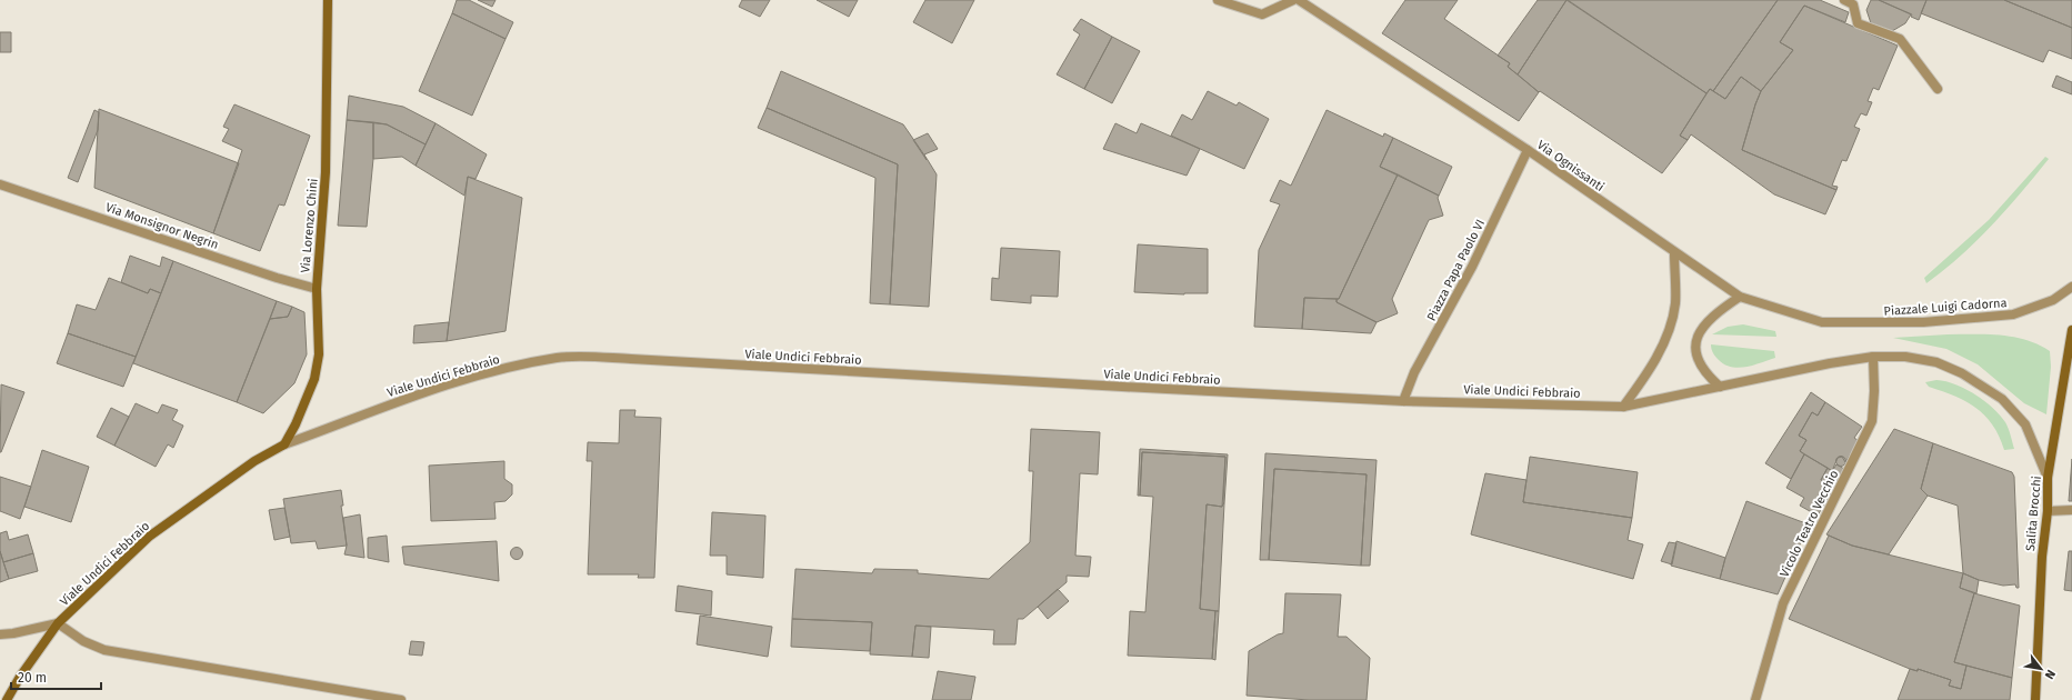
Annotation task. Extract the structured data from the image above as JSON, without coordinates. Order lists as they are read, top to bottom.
{
  "streets": {
    "main road": ["Via Lorenzo Chini", "Viale Undici Febbraio", "Salita Brocchi"],
    "street": [
      "Via Ognissanti",
      "Via Monsignor Negrin",
      "Piazza Papa Paolo VI",
      "Piazzale Luigi Cadorna",
      "Vicolo Teatro Vecchio"
    ]
  },
  "crossings": [
    ["Via Ognissanti", "Piazza Papa Paolo VI"],
    ["Via Ognissanti", "Piazzale Luigi Cadorna"],
    ["Via Monsignor Negrin", "Via Lorenzo Chini"],
    ["Via Lorenzo Chini", "Viale Undici Febbraio"],
    ["Piazza Papa Paolo VI", "Viale Undici Febbraio"],
    ["Viale Undici Febbraio", "Salita Brocchi"],
    ["Viale Undici Febbraio", "Vicolo Teatro Vecchio"]
  ],
  "scale_bar": "20 m",
  "north": "bottom right"
}
